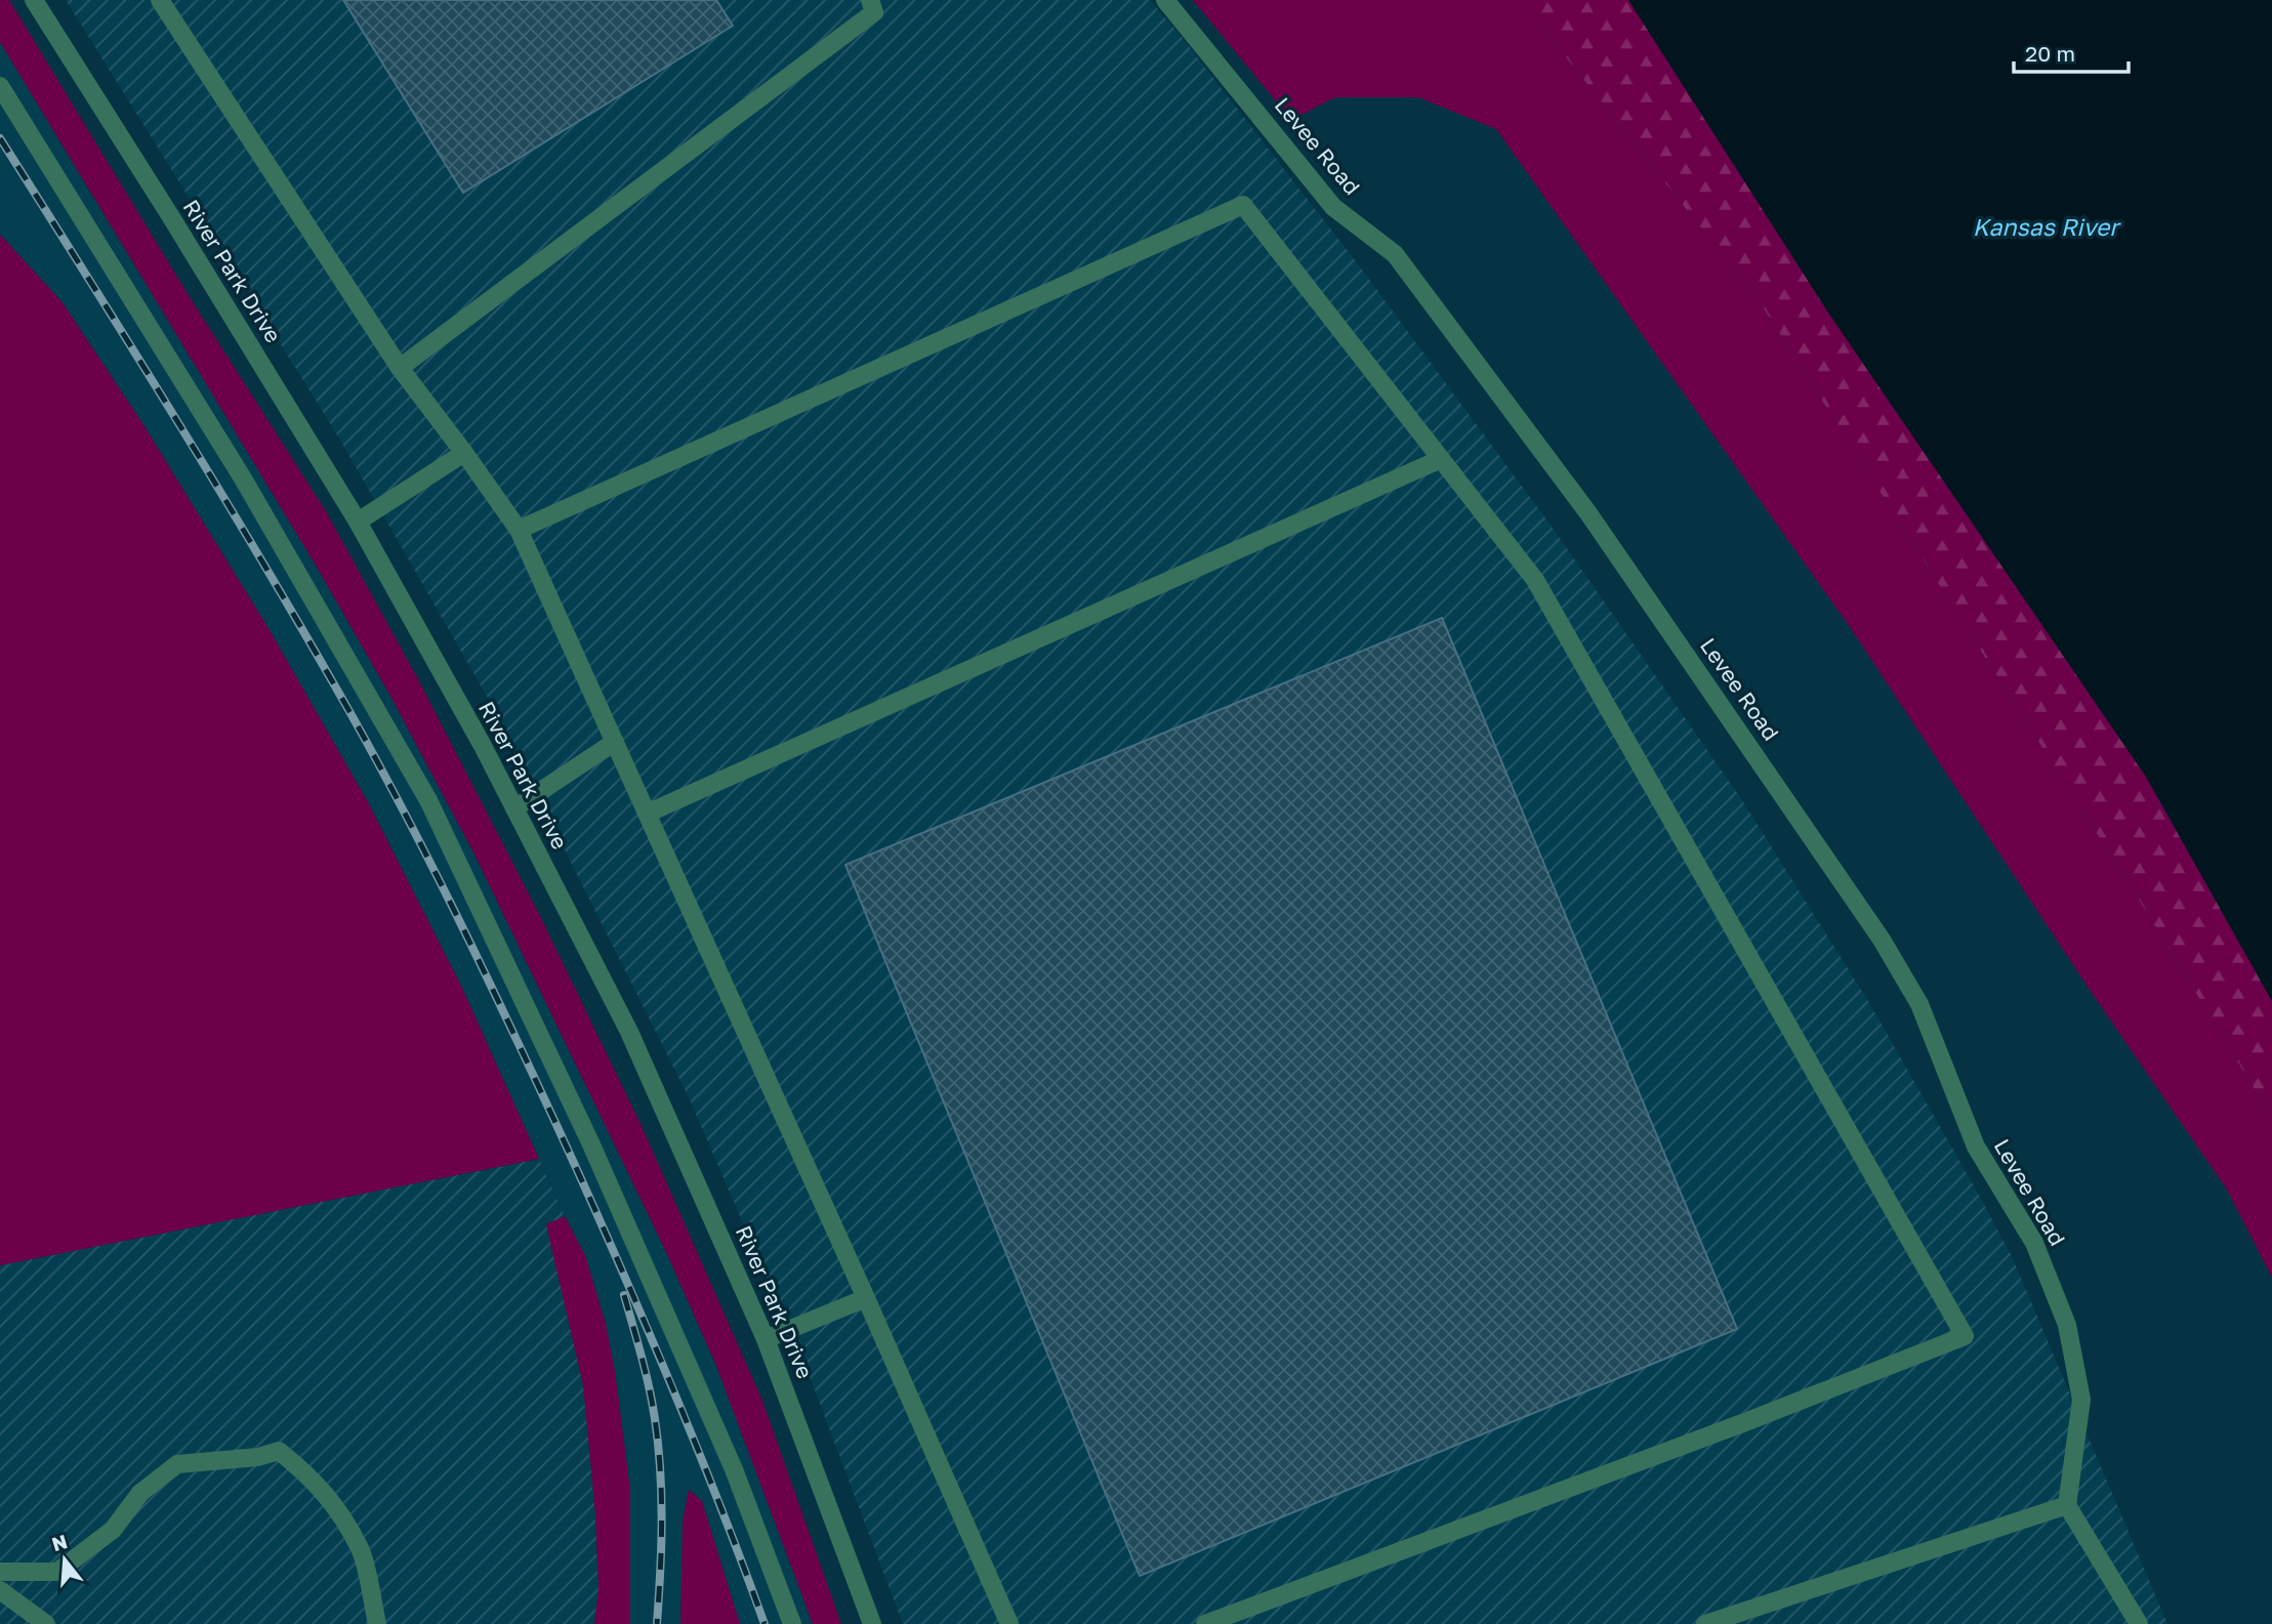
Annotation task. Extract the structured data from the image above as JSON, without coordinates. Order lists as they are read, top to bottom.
{
  "streets": {
    "street": ["Levee Road", "River Park Drive"]
  },
  "water": ["Kansas River"],
  "scale_bar": "20 m",
  "north": "top"
}
